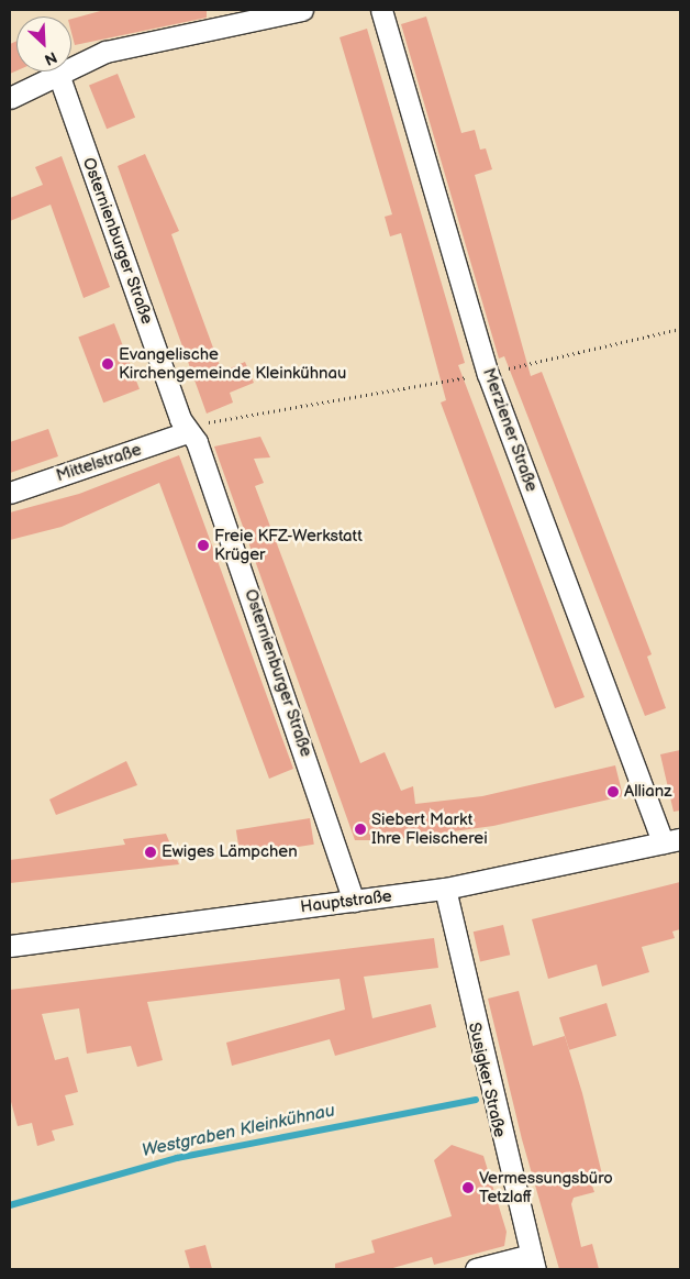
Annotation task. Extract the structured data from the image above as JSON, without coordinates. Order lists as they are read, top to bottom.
{
  "streets": {
    "street": [
      "Osternienburger Straße",
      "Merziener Straße",
      "Mittelstraße",
      "Hauptstraße",
      "Susigker Straße"
    ]
  },
  "crossings": [
    ["Osternienburger Straße", "Mittelstraße"],
    ["Osternienburger Straße", "Hauptstraße"],
    ["Merziener Straße", "Hauptstraße"],
    ["Hauptstraße", "Susigker Straße"]
  ],
  "water": ["Westgraben Kleinkühnau"],
  "places": [
    "Evangelische Kirchengemeinde Kleinkühnau",
    "Freie KFZ-Werkstatt Krüger",
    "Allianz",
    "Siebert Markt Ihre Fleischerei",
    "Ewiges Lämpchen",
    "Vermessungsbüro Tetzlaff"
  ],
  "north": "bottom right"
}
